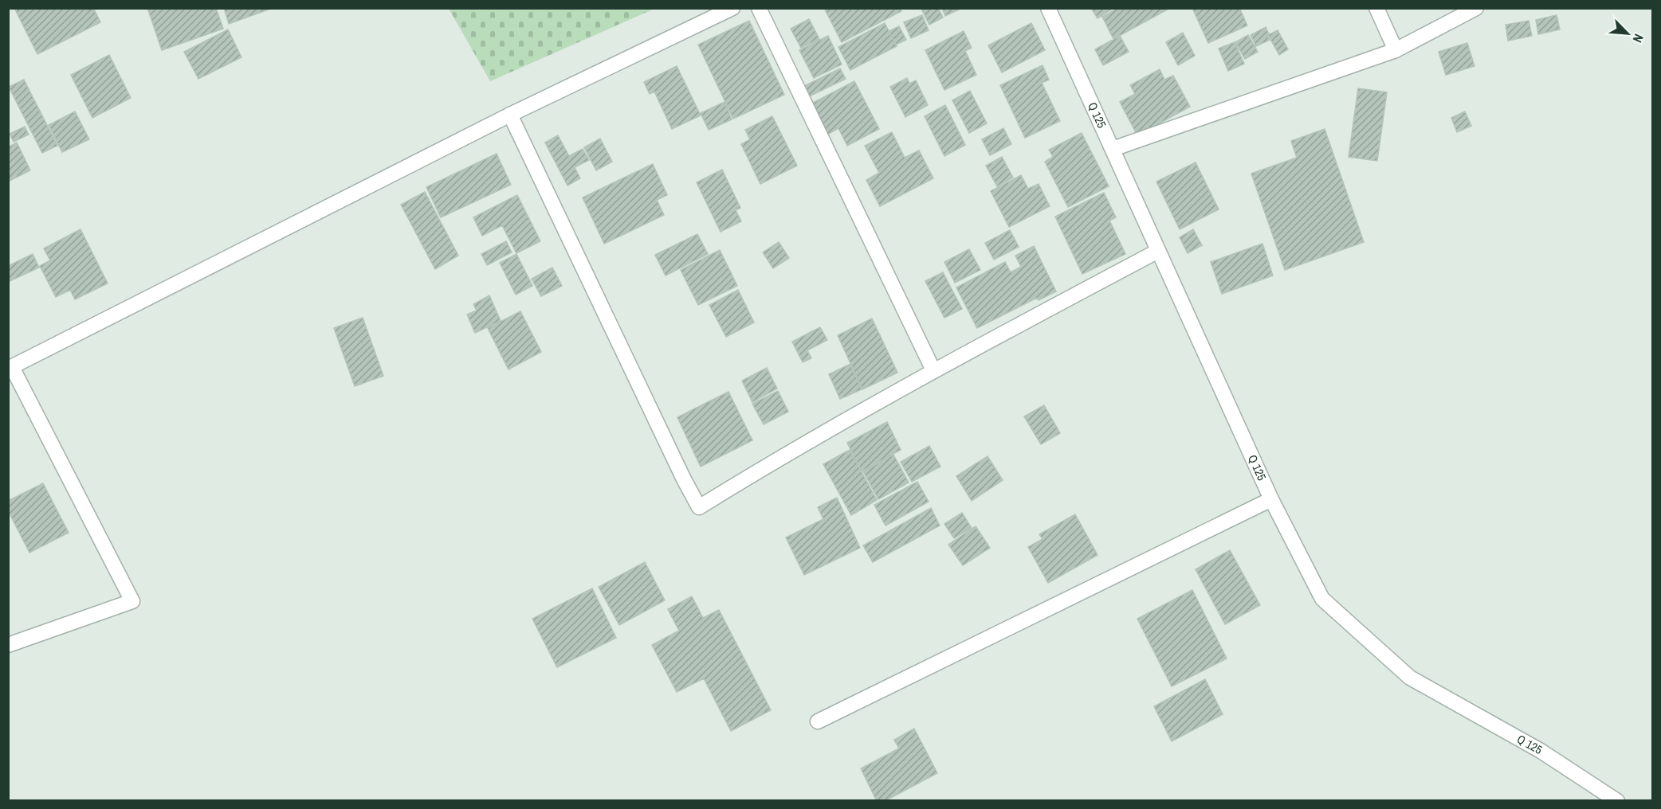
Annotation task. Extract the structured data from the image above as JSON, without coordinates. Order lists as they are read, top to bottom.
{
  "streets": {
    "street": ["Q 125"]
  },
  "north": "bottom right"
}
